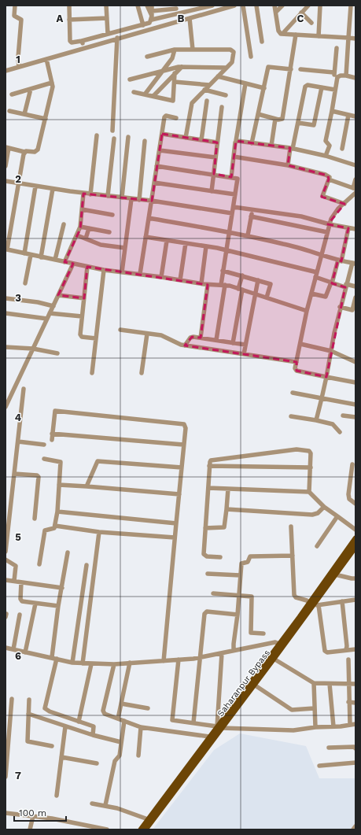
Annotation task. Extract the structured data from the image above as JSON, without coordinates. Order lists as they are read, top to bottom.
{
  "streets": {
    "main road": ["Saharanpur Bypass"]
  },
  "scale_bar": "100 m",
  "grid": {
    "columns": ["A", "B", "C"],
    "rows": [
      "1",
      "2",
      "3",
      "4",
      "5",
      "6",
      "7"
    ]
  }
}
